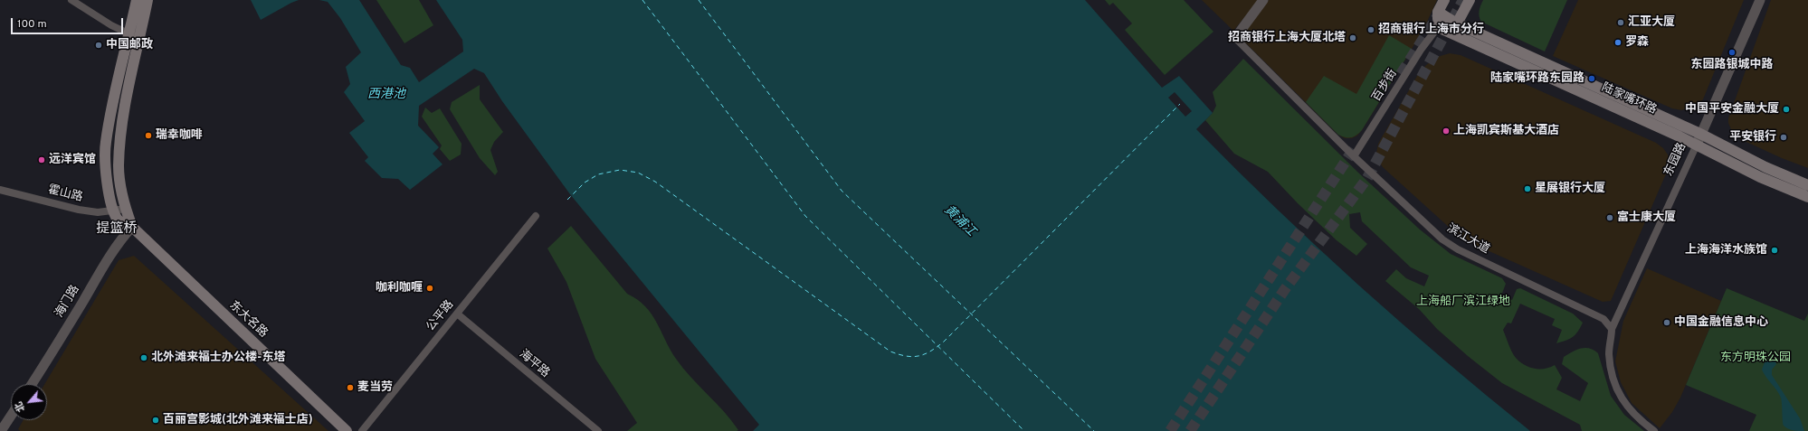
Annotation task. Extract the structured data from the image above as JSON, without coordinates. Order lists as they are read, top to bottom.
{
  "streets": {
    "main road": ["陆家嘴环路", "东大名路"],
    "street": [
      "百步街",
      "东园路",
      "霍山路",
      "滨江大道",
      "海门路",
      "公平路",
      "海平路"
    ]
  },
  "crossings": [
    ["百步街", "陆家嘴环路"],
    ["百步街", "滨江大道"],
    ["陆家嘴环路", "东园路"],
    ["东园路", "滨江大道"],
    ["霍山路", "东大名路"],
    ["海门路", "东大名路"],
    ["公平路", "海平路"]
  ],
  "districts": ["提篮桥"],
  "water": ["西港池", "黄浦江"],
  "parks": ["上海船厂滨江绿地", "东方明珠公园"],
  "places": [
    "汇亚大厦",
    "招商银行上海市分行",
    "招商银行上海大厦北塔",
    "罗森",
    "中国邮政",
    "东园路银城中路",
    "陆家嘴环路东园路",
    "中国平安金融大厦",
    "上海凯宾斯基大酒店",
    "瑞幸咖啡",
    "平安银行",
    "远洋宾馆",
    "星展银行大厦",
    "富士康大厦",
    "上海海洋水族馆",
    "咖利咖喱",
    "中国金融信息中心",
    "北外滩来福士办公楼-东塔",
    "麦当劳",
    "百丽宫影城(北外滩来福士店)"
  ],
  "scale_bar": "100 m",
  "north": "bottom left"
}
